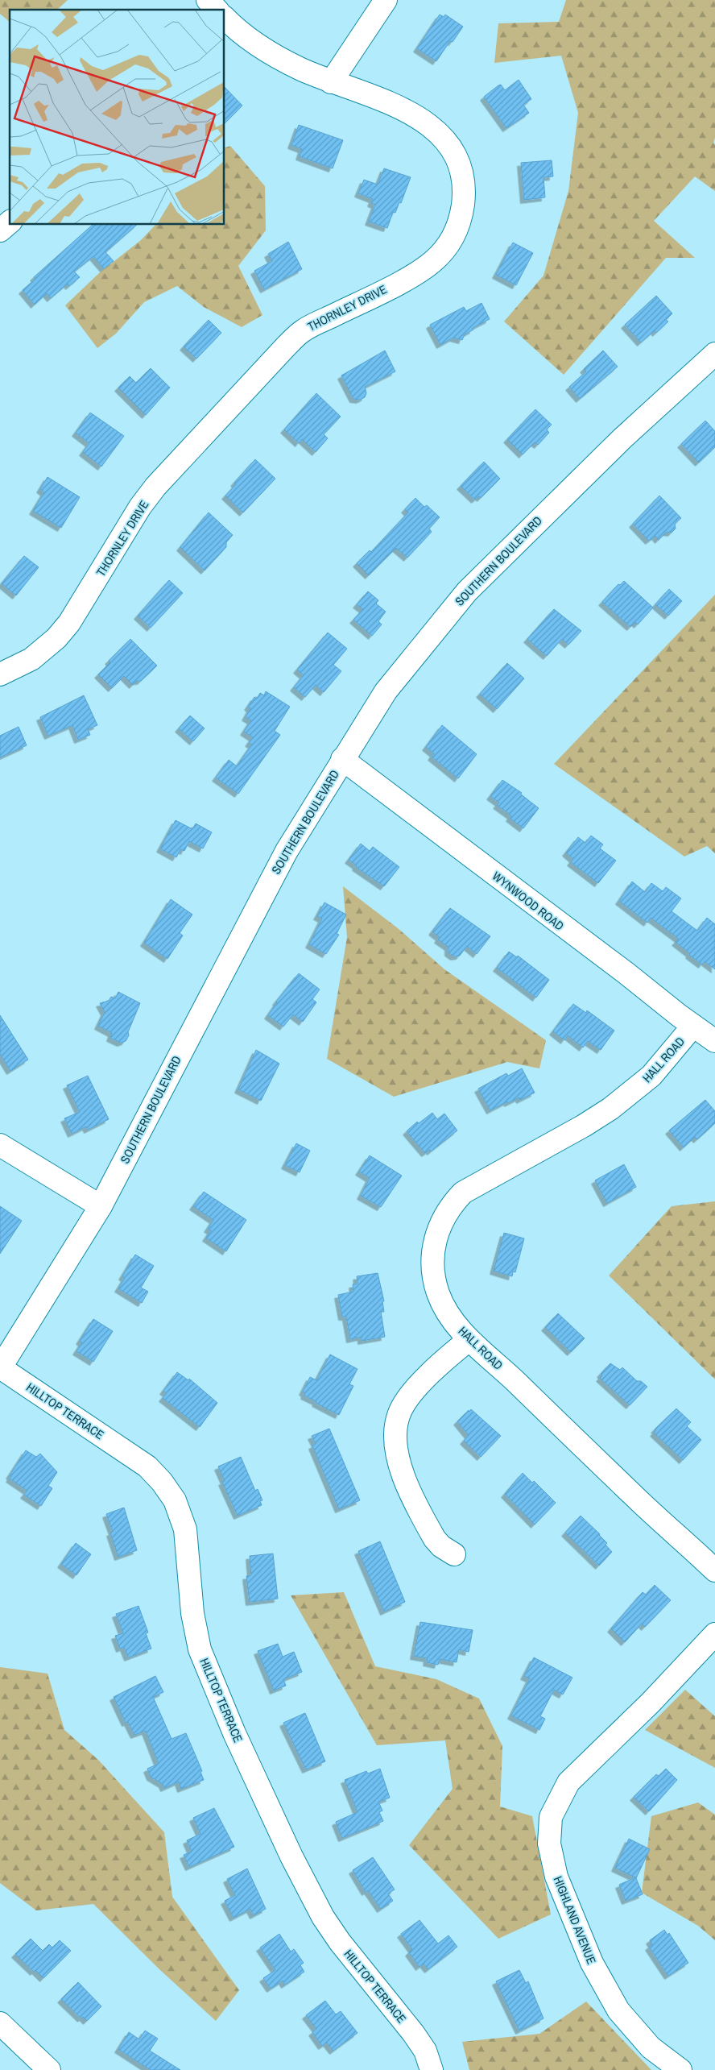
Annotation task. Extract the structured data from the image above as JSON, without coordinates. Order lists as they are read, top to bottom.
{
  "streets": {
    "street": [
      "THORNLEY DRIVE",
      "SOUTHERN BOULEVARD",
      "WYNWOOD ROAD",
      "HALL ROAD",
      "HILLTOP TERRACE",
      "HIGHLAND AVENUE"
    ]
  },
  "crossings": [
    ["SOUTHERN BOULEVARD", "WYNWOOD ROAD"],
    ["SOUTHERN BOULEVARD", "HILLTOP TERRACE"],
    ["WYNWOOD ROAD", "HALL ROAD"]
  ]
}
